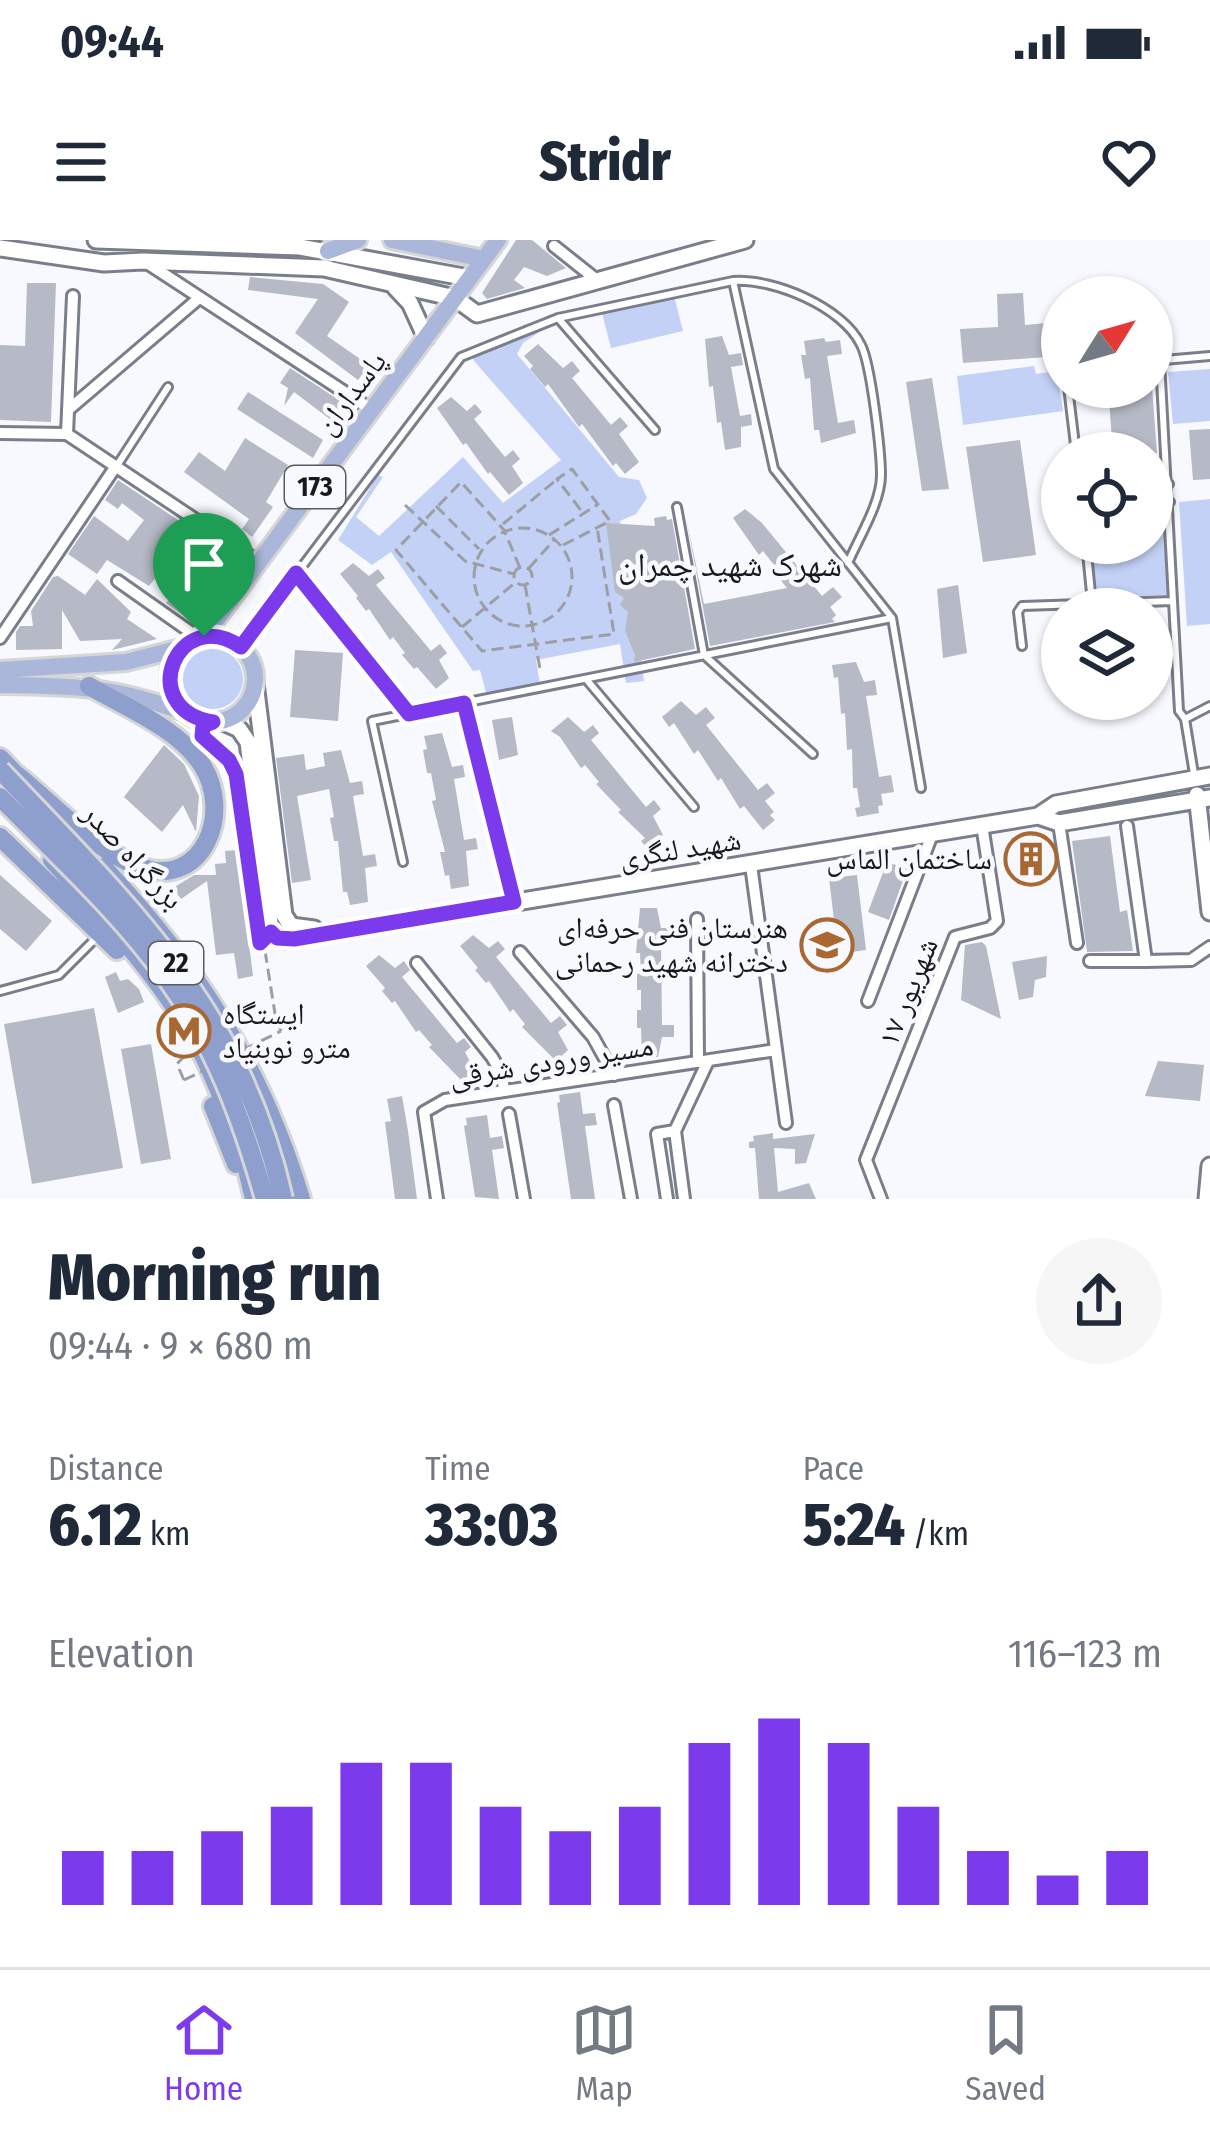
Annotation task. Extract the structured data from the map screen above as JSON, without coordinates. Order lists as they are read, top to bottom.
{
  "streets": {
    "highway": ["بزرگراه صدر", "22"],
    "main road": ["پاسداران", "173", "شهید لنگری"],
    "street": ["۱۷ شهریور", "مسیر ورودی شرقی"]
  },
  "crossings": [
    ["شهید لنگری", "۱۷ شهریور"],
    ["بزرگراه صدر", "22"]
  ],
  "districts": ["شهرک شهید چمران"],
  "places": {
    "building": ["ساختمان الماس"],
    "school or university": ["هنرستان فنی حرفه‌ای دخترانه شهید رحمانی"],
    "metro station": ["ایستگاه مترو نوبنیاد"]
  },
  "north": "top right",
  "page": {
    "status": "09:44",
    "header": "Stridr",
    "heading": ["Morning run", "09:44 · 9 × 680 m"],
    "stats": [
      ["Distance", "6.12 km"],
      ["Time", "33:03"],
      ["Pace", "5:24 /km"]
    ],
    "chart": ["Elevation", "116–123 m"],
    "tabs": ["Home", "Map", "Saved"]
  }
}
